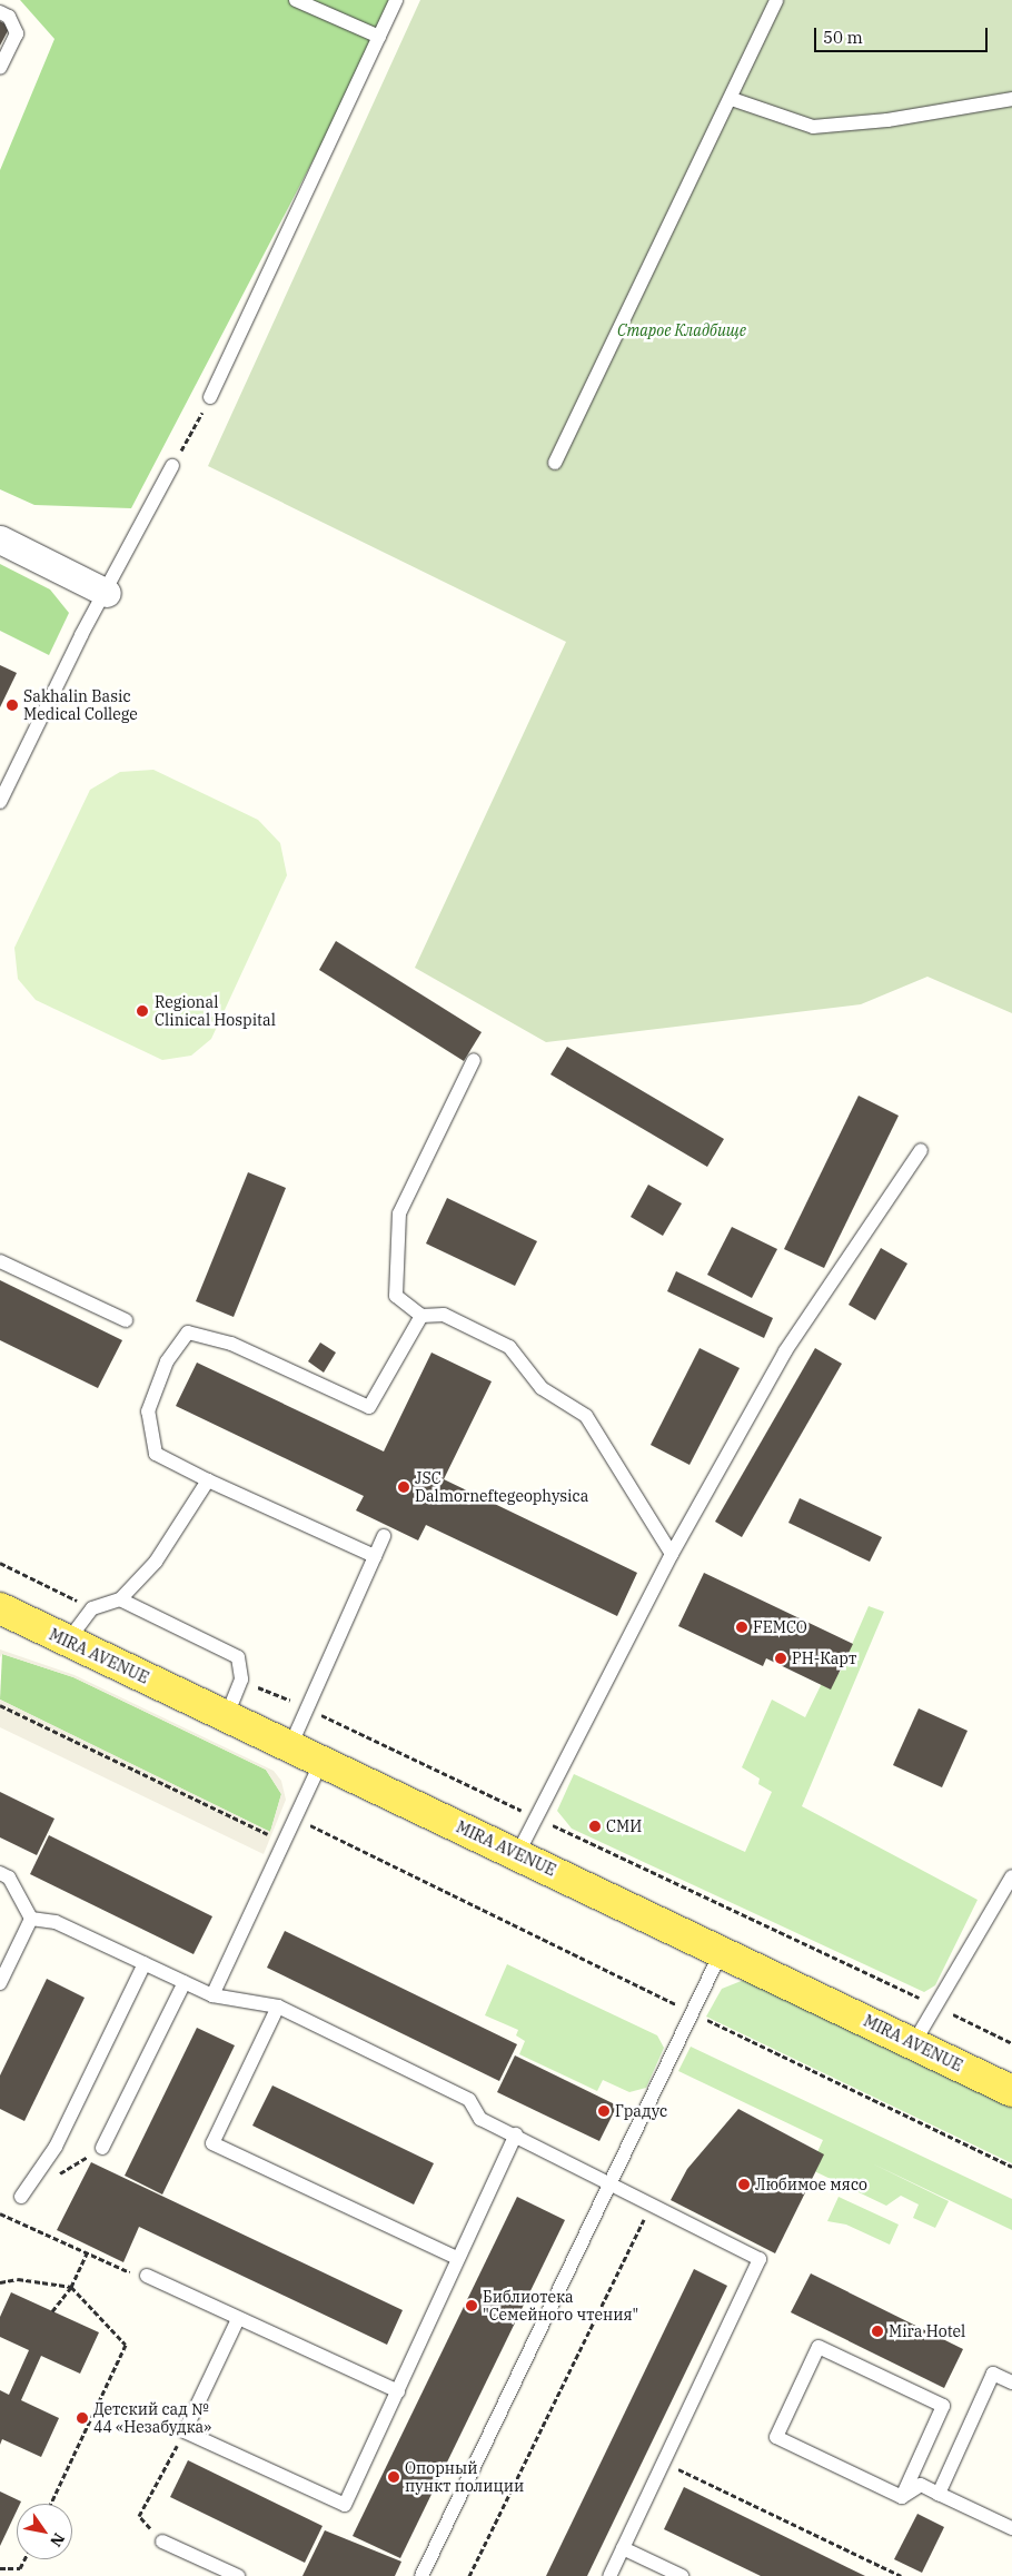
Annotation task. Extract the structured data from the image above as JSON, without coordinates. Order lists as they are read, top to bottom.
{
  "streets": {
    "main road": ["MIRA AVENUE"]
  },
  "parks": ["Старое Кладбище"],
  "places": [
    "Sakhalin Basic Medical College",
    "Regional Clinical Hospital",
    "JSC Dalmorneftegeophysica",
    "FEMCO",
    "РН-Карт",
    "СМИ",
    "Градус",
    "Любимое мясо",
    "Библиотека \"Семейного чтения\"",
    "Mira Hotel",
    "Детский сад № 44 «Незабудка»",
    "Опорный пункт полиции"
  ],
  "scale_bar": "50 m",
  "north": "bottom right"
}
